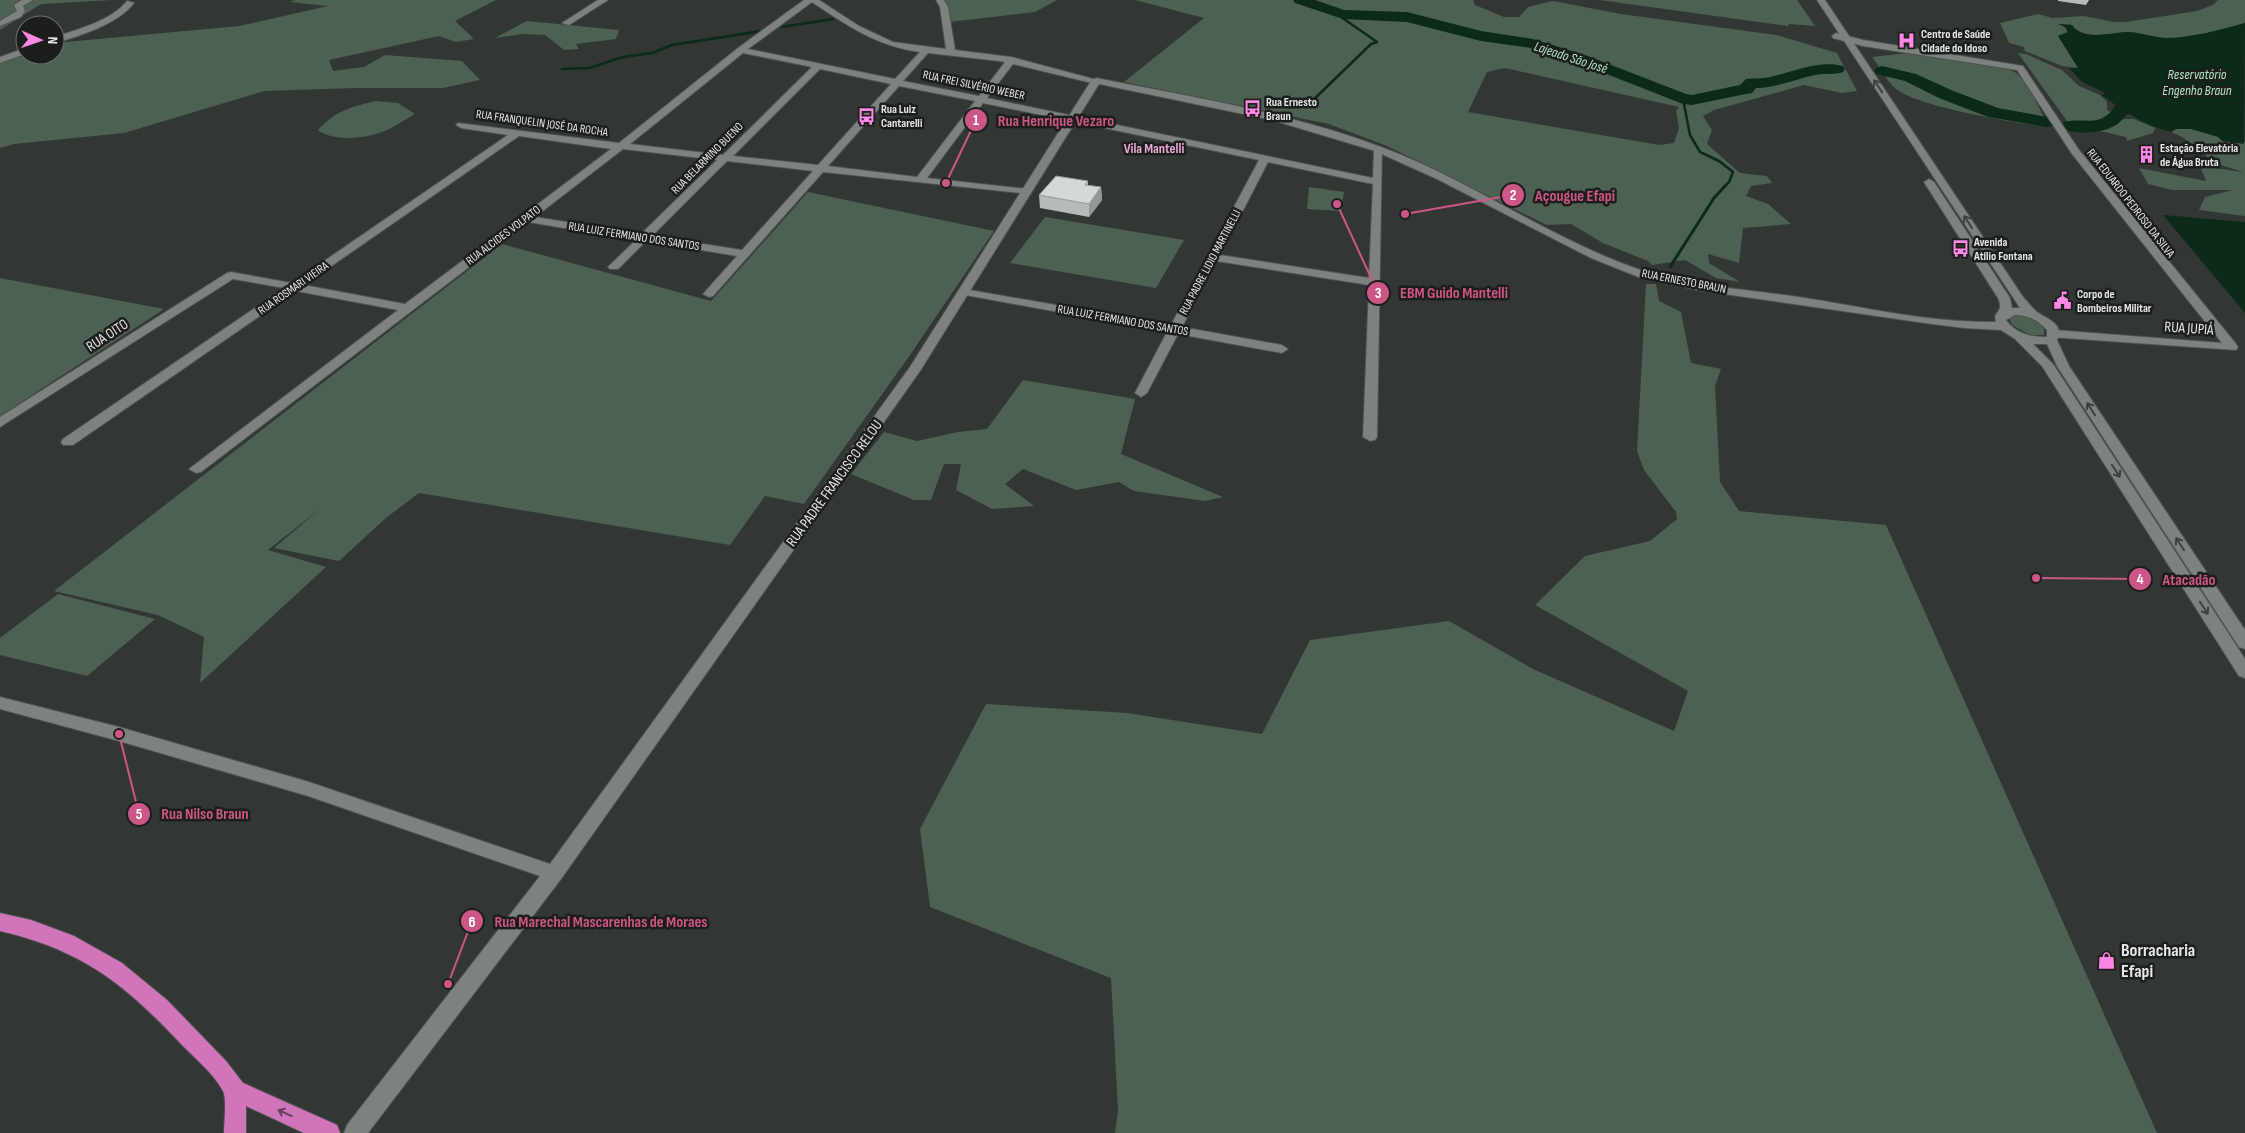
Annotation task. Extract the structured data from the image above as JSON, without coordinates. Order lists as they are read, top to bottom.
{
  "streets": {
    "street": [
      "RUA FREI SILVÉRIO WEBER",
      "RUA FRANQUELIN JOSÉ DA ROCHA",
      "RUA BELARMINO BUENO",
      "RUA EDUARDO PEDROSO DA SILVA",
      "RUA ALCIDES VOLPATO",
      "RUA LUIZ FERMIANO DOS SANTOS",
      "RUA PADRE LIDIO MARTINELLI",
      "RUA ERNESTO BRAUN",
      "RUA ROSMARI VIEIRA",
      "RUA JUPIÁ",
      "RUA OITO",
      "RUA PADRE FRANCISCO RELOU"
    ]
  },
  "crossings": [
    ["RUA FREI SILVÉRIO WEBER", "RUA BELARMINO BUENO"],
    ["RUA FREI SILVÉRIO WEBER", "RUA ALCIDES VOLPATO"],
    ["RUA FREI SILVÉRIO WEBER", "RUA PADRE LIDIO MARTINELLI"],
    ["RUA FREI SILVÉRIO WEBER", "RUA PADRE FRANCISCO RELOU"],
    ["RUA FRANQUELIN JOSÉ DA ROCHA", "RUA BELARMINO BUENO"],
    ["RUA FRANQUELIN JOSÉ DA ROCHA", "RUA ALCIDES VOLPATO"],
    ["RUA FRANQUELIN JOSÉ DA ROCHA", "RUA ROSMARI VIEIRA"],
    ["RUA FRANQUELIN JOSÉ DA ROCHA", "RUA PADRE FRANCISCO RELOU"],
    ["RUA BELARMINO BUENO", "RUA LUIZ FERMIANO DOS SANTOS"],
    ["RUA EDUARDO PEDROSO DA SILVA", "RUA JUPIÁ"],
    ["RUA ALCIDES VOLPATO", "RUA LUIZ FERMIANO DOS SANTOS"],
    ["RUA LUIZ FERMIANO DOS SANTOS", "RUA PADRE LIDIO MARTINELLI"],
    ["RUA LUIZ FERMIANO DOS SANTOS", "RUA PADRE FRANCISCO RELOU"],
    ["RUA ERNESTO BRAUN", "RUA PADRE FRANCISCO RELOU"],
    ["RUA ROSMARI VIEIRA", "RUA OITO"]
  ],
  "districts": ["Vila Mantelli"],
  "water": ["Lajeado São José", "Reservatório Engenho Braun"],
  "places": {
    "hospital": ["Centro de Saúde Cidade do Idoso"],
    "bus stop": ["Rua Ernesto Braun", "Rua Luiz Cantarelli", "Avenida Atílio Fontana"],
    "building": ["Estação Elevatória de Água Bruta"],
    "other": [
      "Rua Henrique Vezaro",
      "EBM Guido Mantelli",
      "Açougue Efapi",
      "Atacadão",
      "Rua Nilso Braun",
      "Rua Marechal Mascarenhas de Moraes"
    ],
    "public building": ["Corpo de Bombeiros Militar"],
    "shop": ["Borracharia Efapi"]
  },
  "north": "right"
}
